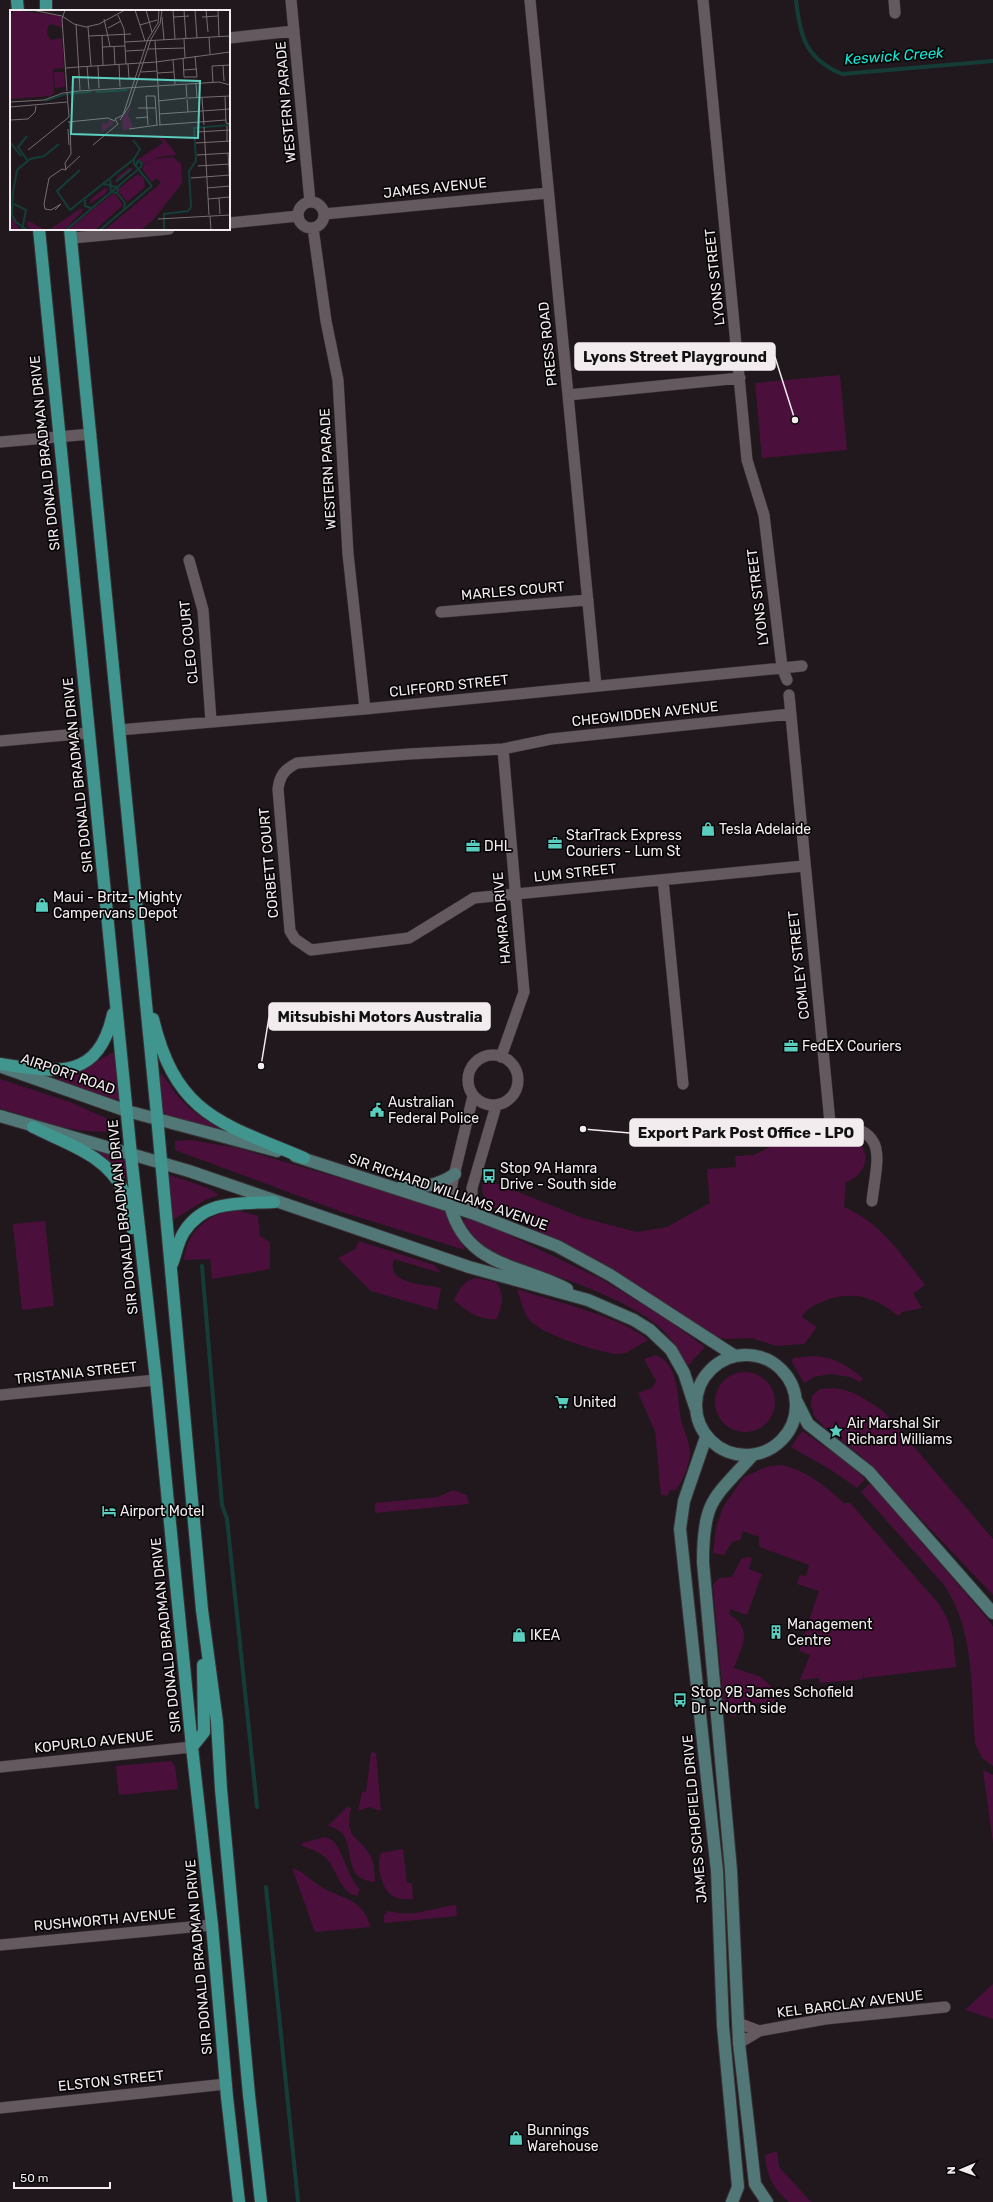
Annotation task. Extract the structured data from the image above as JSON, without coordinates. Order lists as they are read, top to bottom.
{
  "streets": {
    "main road": [
      "SIR DONALD BRADMAN DRIVE",
      "AIRPORT ROAD",
      "SIR RICHARD WILLIAMS AVENUE",
      "JAMES SCHOFIELD DRIVE"
    ],
    "street": [
      "WESTERN PARADE",
      "JAMES AVENUE",
      "LYONS STREET",
      "PRESS ROAD",
      "MARLES COURT",
      "CLEO COURT",
      "CLIFFORD STREET",
      "CHEGWIDDEN AVENUE",
      "CORBETT COURT",
      "LUM STREET",
      "HAMRA DRIVE",
      "COMLEY STREET",
      "TRISTANIA STREET",
      "KOPURLO AVENUE",
      "RUSHWORTH AVENUE",
      "KEL BARCLAY AVENUE",
      "ELSTON STREET"
    ]
  },
  "crossings": [
    ["WESTERN PARADE", "JAMES AVENUE"],
    ["WESTERN PARADE", "CLIFFORD STREET"],
    ["JAMES AVENUE", "PRESS ROAD"],
    ["LYONS STREET", "CLIFFORD STREET"],
    ["PRESS ROAD", "MARLES COURT"],
    ["PRESS ROAD", "CLIFFORD STREET"],
    ["SIR DONALD BRADMAN DRIVE", "AIRPORT ROAD"],
    ["SIR DONALD BRADMAN DRIVE", "SIR RICHARD WILLIAMS AVENUE"],
    ["SIR DONALD BRADMAN DRIVE", "TRISTANIA STREET"],
    ["SIR DONALD BRADMAN DRIVE", "KOPURLO AVENUE"],
    ["SIR DONALD BRADMAN DRIVE", "RUSHWORTH AVENUE"],
    ["SIR DONALD BRADMAN DRIVE", "ELSTON STREET"],
    ["CLEO COURT", "CLIFFORD STREET"],
    ["CHEGWIDDEN AVENUE", "CORBETT COURT"],
    ["CHEGWIDDEN AVENUE", "HAMRA DRIVE"],
    ["CHEGWIDDEN AVENUE", "COMLEY STREET"],
    ["CORBETT COURT", "LUM STREET"],
    ["CORBETT COURT", "HAMRA DRIVE"],
    ["LUM STREET", "HAMRA DRIVE"],
    ["LUM STREET", "COMLEY STREET"],
    ["AIRPORT ROAD", "SIR RICHARD WILLIAMS AVENUE"],
    ["SIR RICHARD WILLIAMS AVENUE", "JAMES SCHOFIELD DRIVE"]
  ],
  "water": ["Keswick Creek"],
  "places": {
    "other": ["Lyons Street Playground", "Mitsubishi Motors Australia", "Export Park Post Office - LPO"],
    "shop": [
      "Tesla Adelaide",
      "Maui - Britz- Mighty Campervans Depot",
      "IKEA",
      "Bunnings Warehouse"
    ],
    "office": ["StarTrack Express Couriers - Lum St", "DHL", "FedEX Couriers"],
    "public building": ["Australian Federal Police"],
    "bus stop": ["Stop 9A Hamra Drive - South side", "Stop 9B James Schofield Dr - North side"],
    "supermarket": ["United"],
    "place": ["Air Marshal Sir Richard Williams"],
    "hotel": ["Airport Motel"],
    "building": ["Management Centre"]
  },
  "scale_bar": "50 m",
  "north": "left"
}
